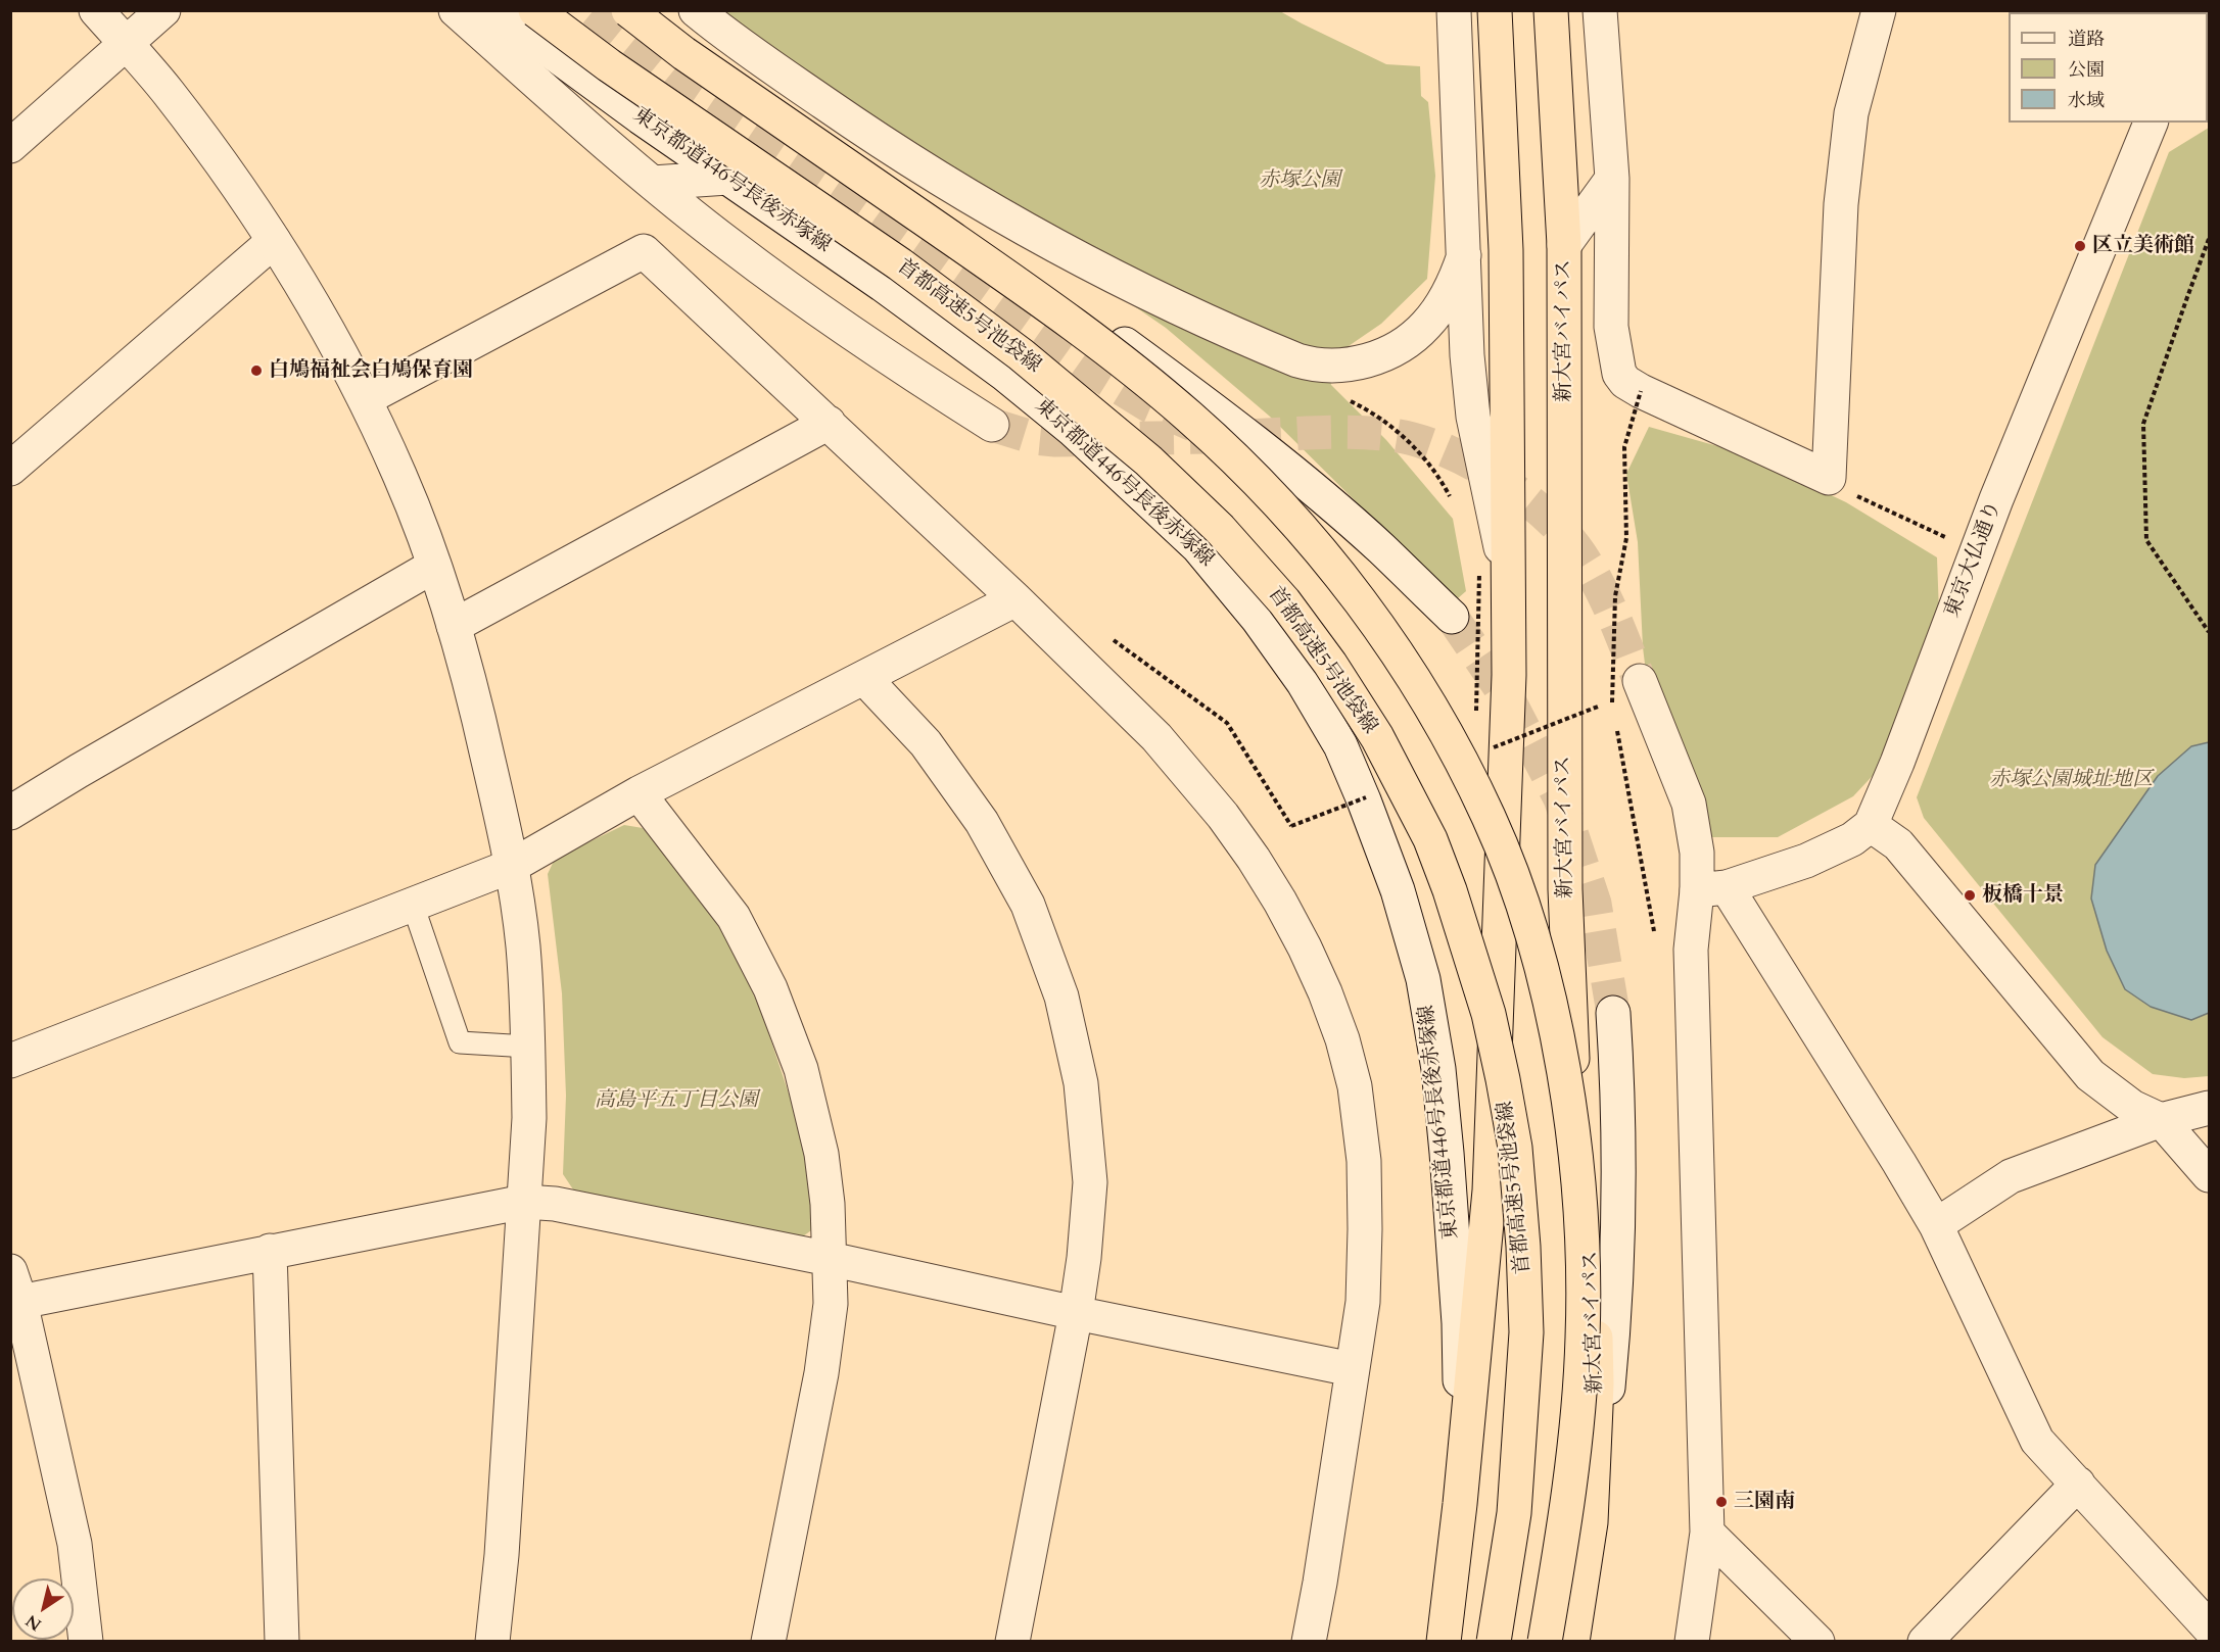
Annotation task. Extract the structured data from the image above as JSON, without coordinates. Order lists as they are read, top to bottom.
{
  "streets": {
    "highway": ["首都高速5号池袋線", "新大宮バイパス"],
    "street": ["東京都道446号長後赤塚線", "東京大仏通り"]
  },
  "parks": ["赤塚公園", "赤塚公園城址地区", "高島平五丁目公園"],
  "places": [
    "区立美術館",
    "白鳩福祉会白鳩保育園",
    "板橋十景",
    "三園南"
  ],
  "legend": ["道路", "公園", "水域"],
  "north": "bottom left"
}
